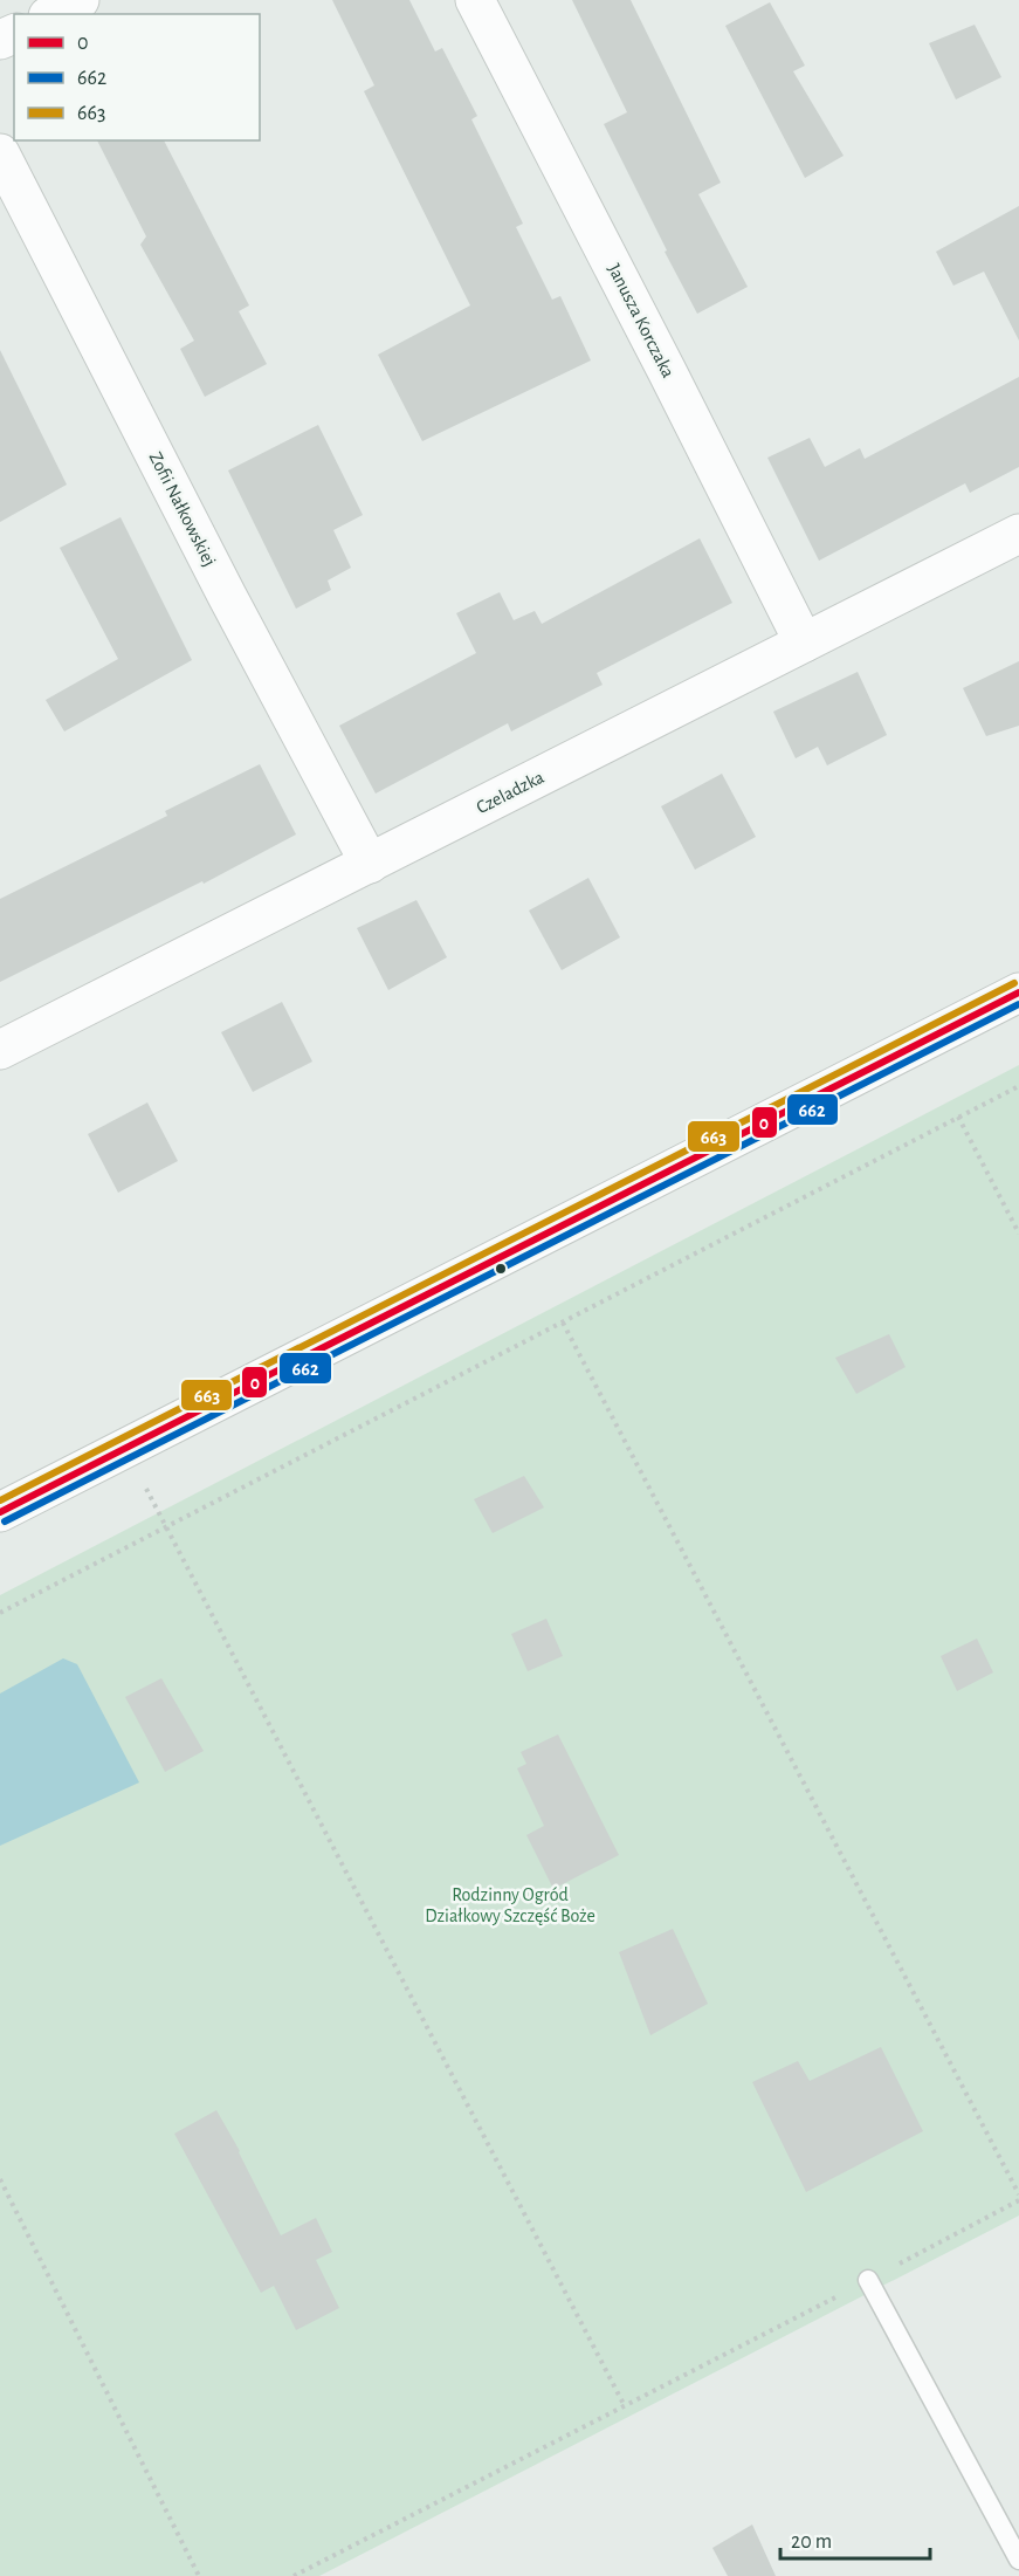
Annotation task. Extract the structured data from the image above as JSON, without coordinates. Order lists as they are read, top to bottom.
{
  "streets": {
    "street": ["Janusza Korczaka", "Zofii Nałkowskiej", "Czeladzka"]
  },
  "crossings": [
    ["Janusza Korczaka", "Czeladzka"],
    ["Zofii Nałkowskiej", "Czeladzka"]
  ],
  "parks": ["Rodzinny Ogród Działkowy Szczęść Boże"],
  "lines": ["transit line 663", "transit line 0", "transit line 662"],
  "legend": ["0", "662", "663"],
  "scale_bar": "20 m"
}
